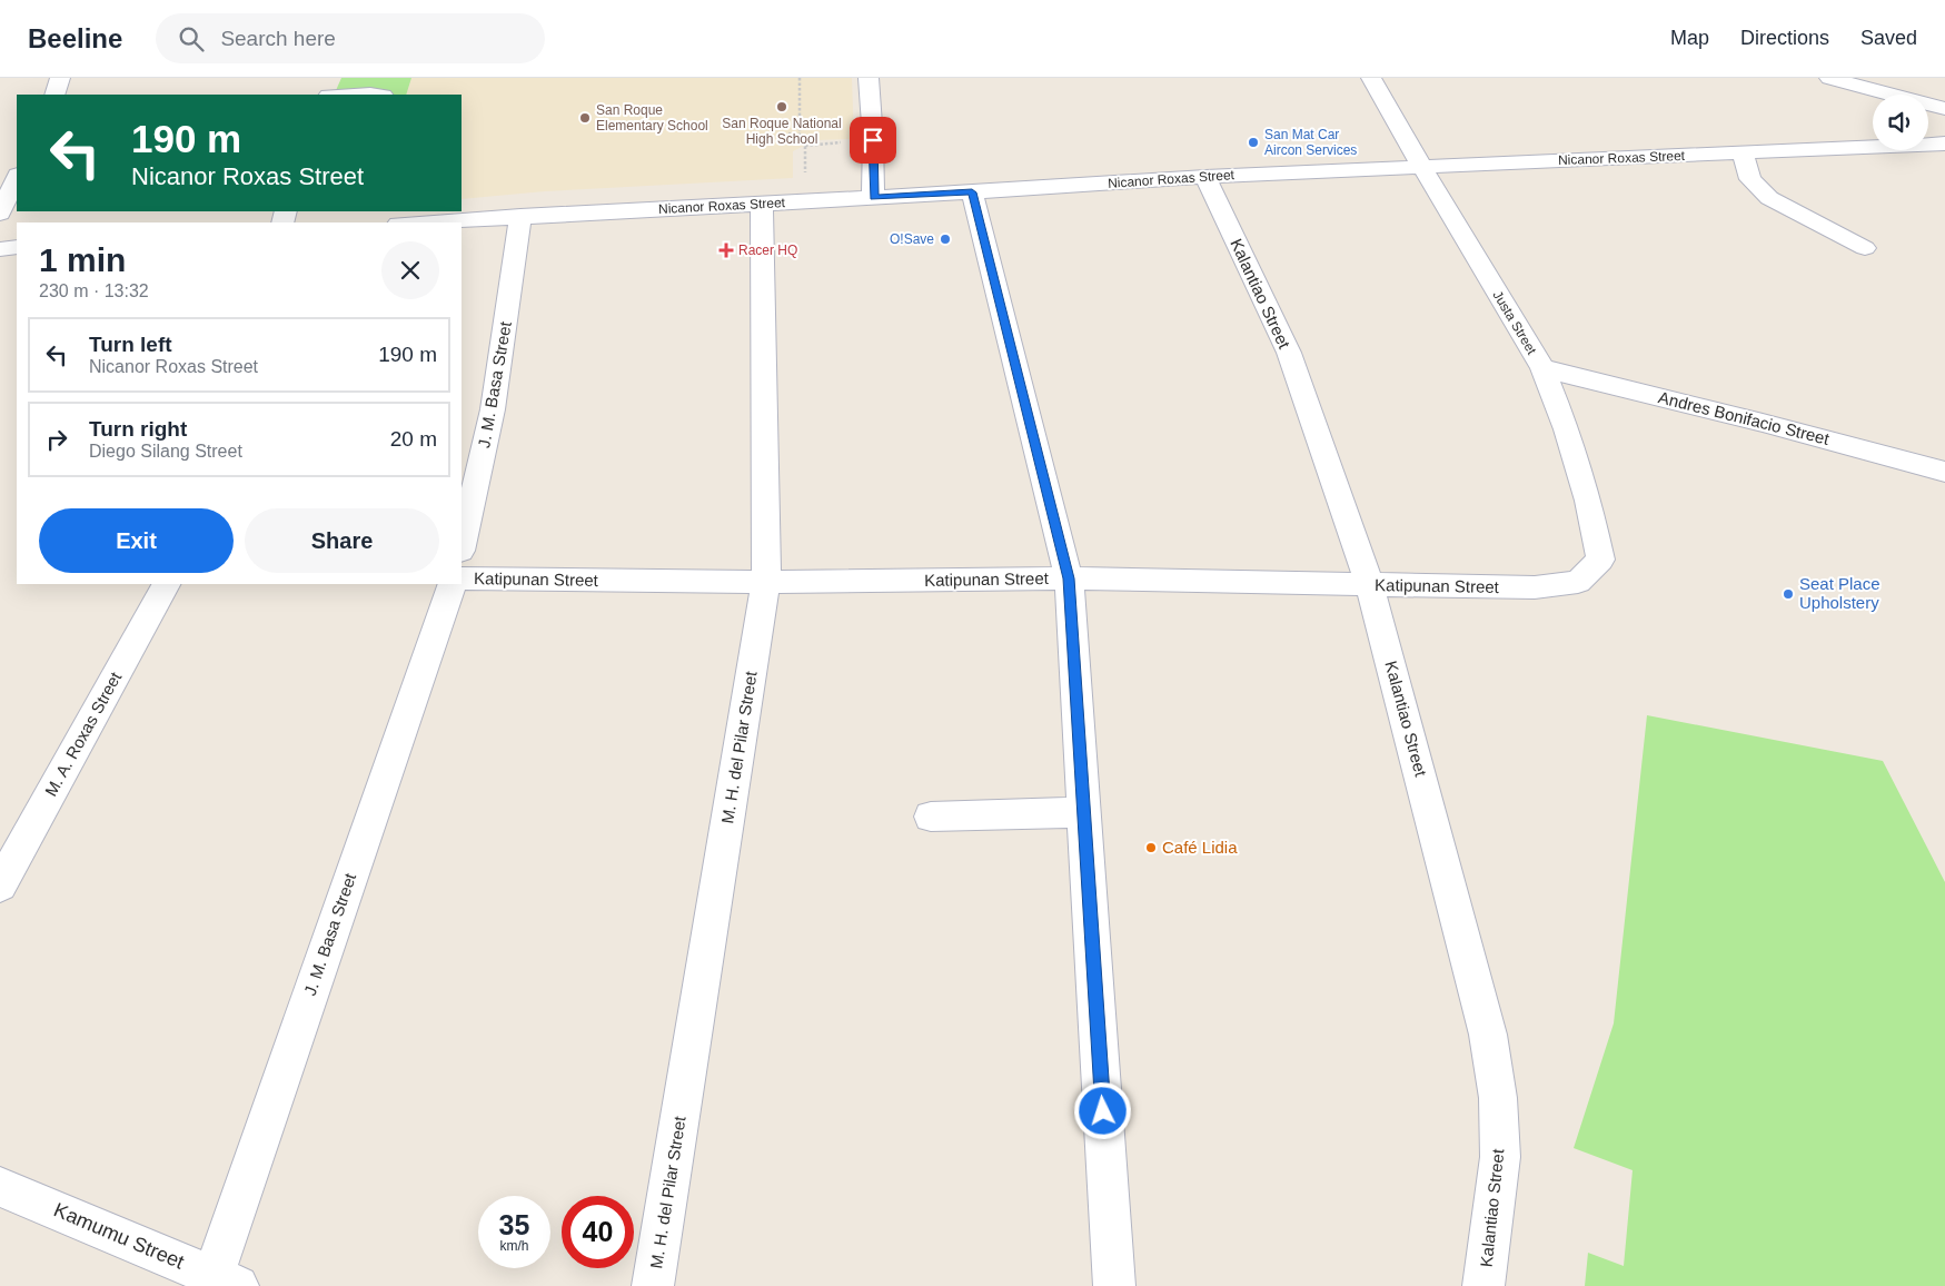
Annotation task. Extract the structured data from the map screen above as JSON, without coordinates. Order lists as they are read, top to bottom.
{
  "streets": {
    "street": [
      "Nicanor Roxas Street",
      "Kalantiao Street",
      "Justa Street",
      "J. M. Basa Street",
      "Andres Bonifacio Street",
      "Katipunan Street",
      "M. A. Roxas Street",
      "M. H. del Pilar Street",
      "Kamumu Street"
    ]
  },
  "crossings": [
    ["Nicanor Roxas Street", "Kalantiao Street"],
    ["Nicanor Roxas Street", "Justa Street"],
    ["Nicanor Roxas Street", "J. M. Basa Street"],
    ["Nicanor Roxas Street", "M. H. del Pilar Street"],
    ["Kalantiao Street", "Katipunan Street"],
    ["Justa Street", "Andres Bonifacio Street"],
    ["Justa Street", "Katipunan Street"],
    ["J. M. Basa Street", "Kamumu Street"],
    ["Katipunan Street", "M. H. del Pilar Street"]
  ],
  "places": {
    "other": [
      "San Roque National High School",
      "San Roque Elementary School",
      "San Mat Car Aircon Services",
      "O!Save",
      "Seat Place Upholstery",
      "Café Lidia"
    ],
    "health": ["Racer HQ"]
  },
  "page": {
    "header": "Beeline",
    "search": "Search here",
    "nav": ["Map", "Directions", "Saved"],
    "turn": ["190 m", "Nicanor Roxas Street"],
    "heading": ["1 min", "230 m · 13:32"],
    "list": [
      {
        "name": "Turn left",
        "note": "Nicanor Roxas Street",
        "value": "190 m"
      },
      {
        "name": "Turn right",
        "note": "Diego Silang Street",
        "value": "20 m"
      }
    ],
    "buttons": ["Exit", "Share"],
    "speed": "35 km/h",
    "limit": "40"
  }
}
